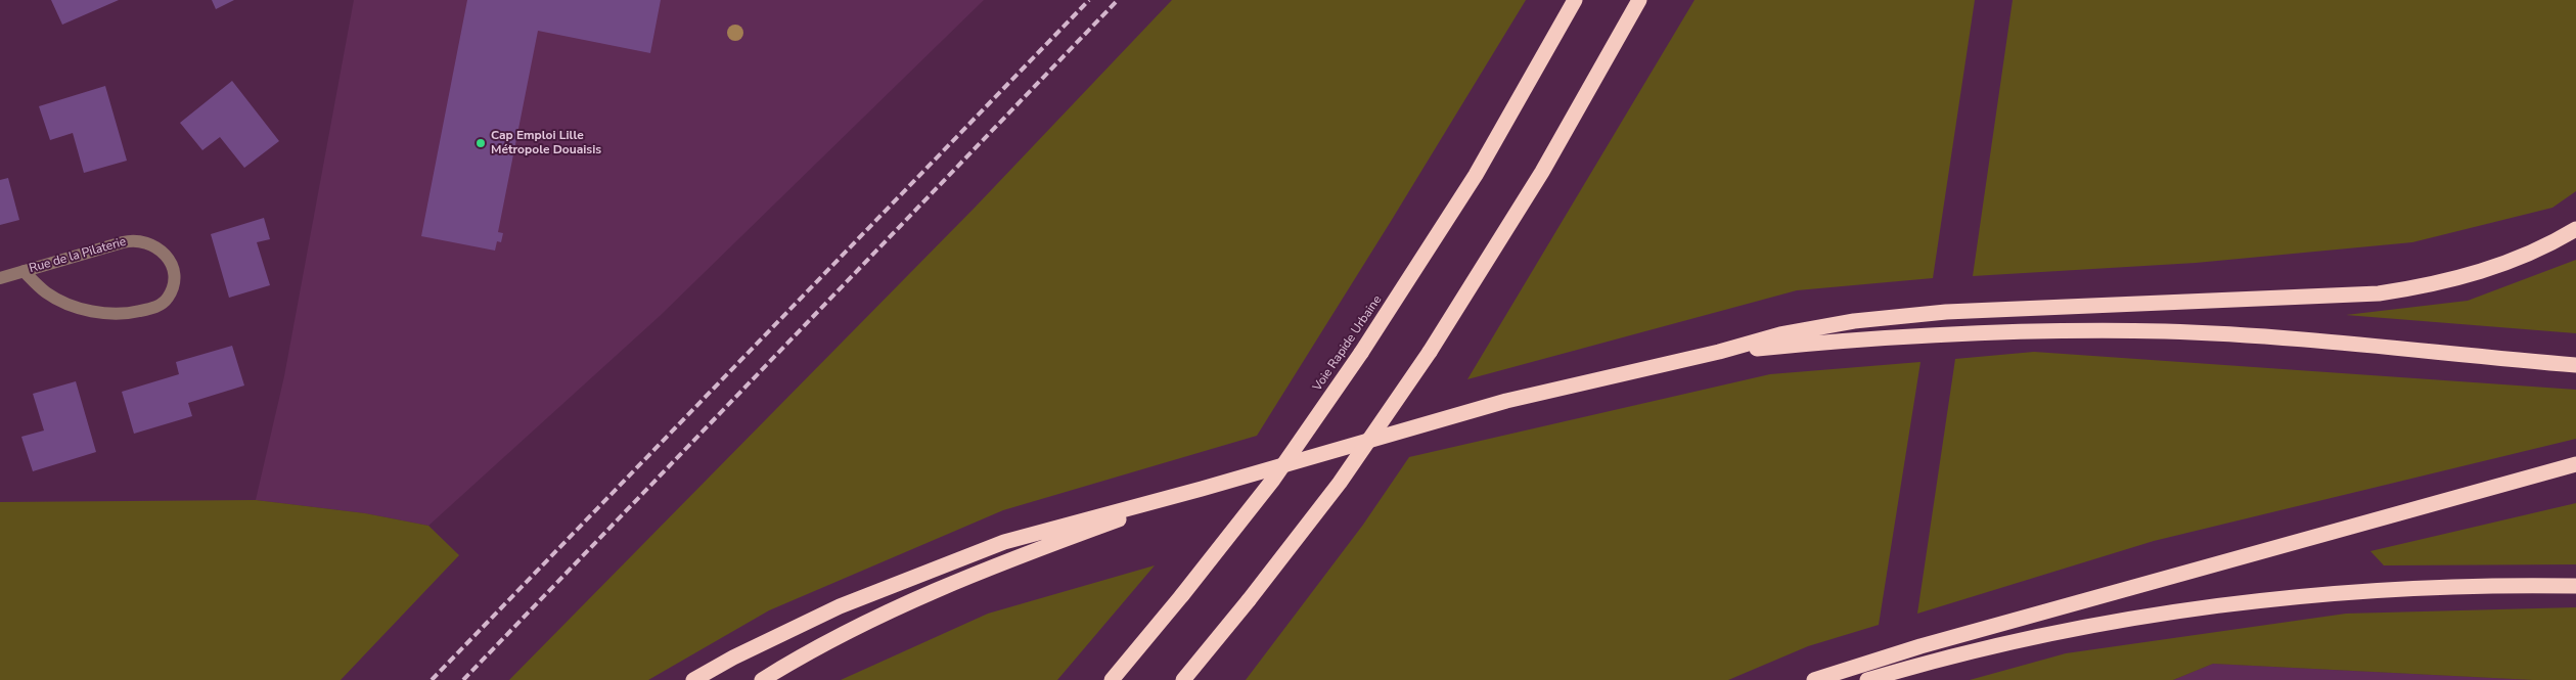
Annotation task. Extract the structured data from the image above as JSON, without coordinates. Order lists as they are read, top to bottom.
{
  "streets": {
    "highway": ["Voie Rapide Urbaine"],
    "street": ["Rue de la Pilaterie"]
  },
  "places": ["Cap Emploi Lille Métropole Douaisis"]
}
